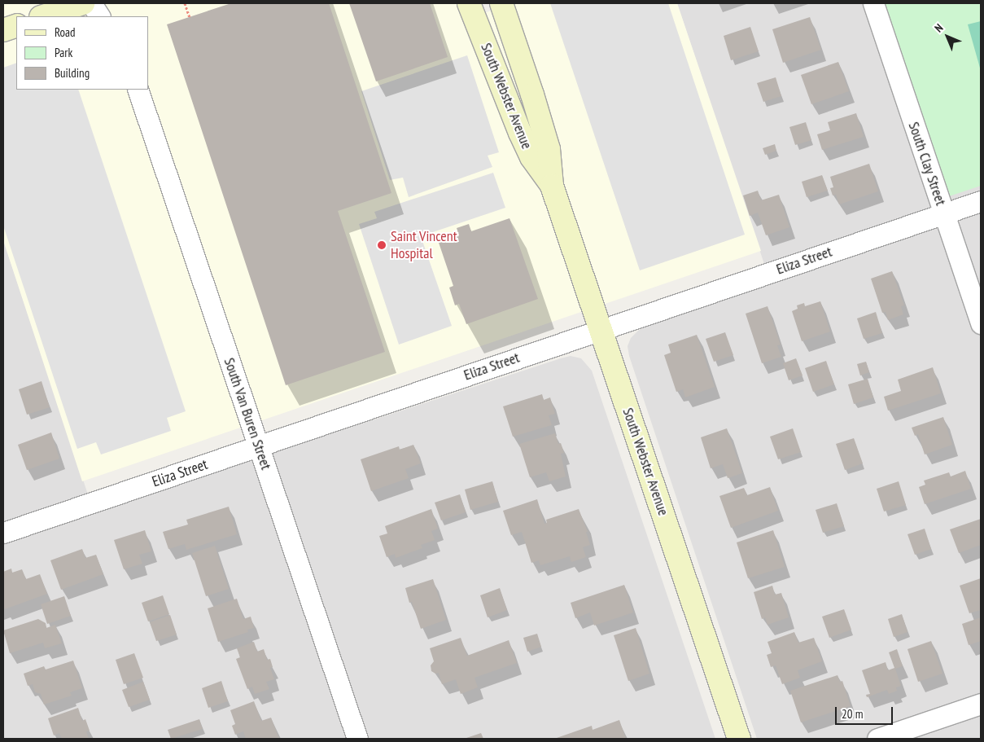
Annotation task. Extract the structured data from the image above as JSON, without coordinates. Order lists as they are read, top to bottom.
{
  "streets": {
    "main road": ["South Webster Avenue"],
    "street": ["South Clay Street", "Eliza Street", "South Van Buren Street"]
  },
  "crossings": [
    ["South Webster Avenue", "Eliza Street"],
    ["South Clay Street", "Eliza Street"],
    ["Eliza Street", "South Van Buren Street"]
  ],
  "places": ["Saint Vincent Hospital"],
  "legend": ["Road", "Park", "Building"],
  "scale_bar": "20 m",
  "north": "top left"
}
